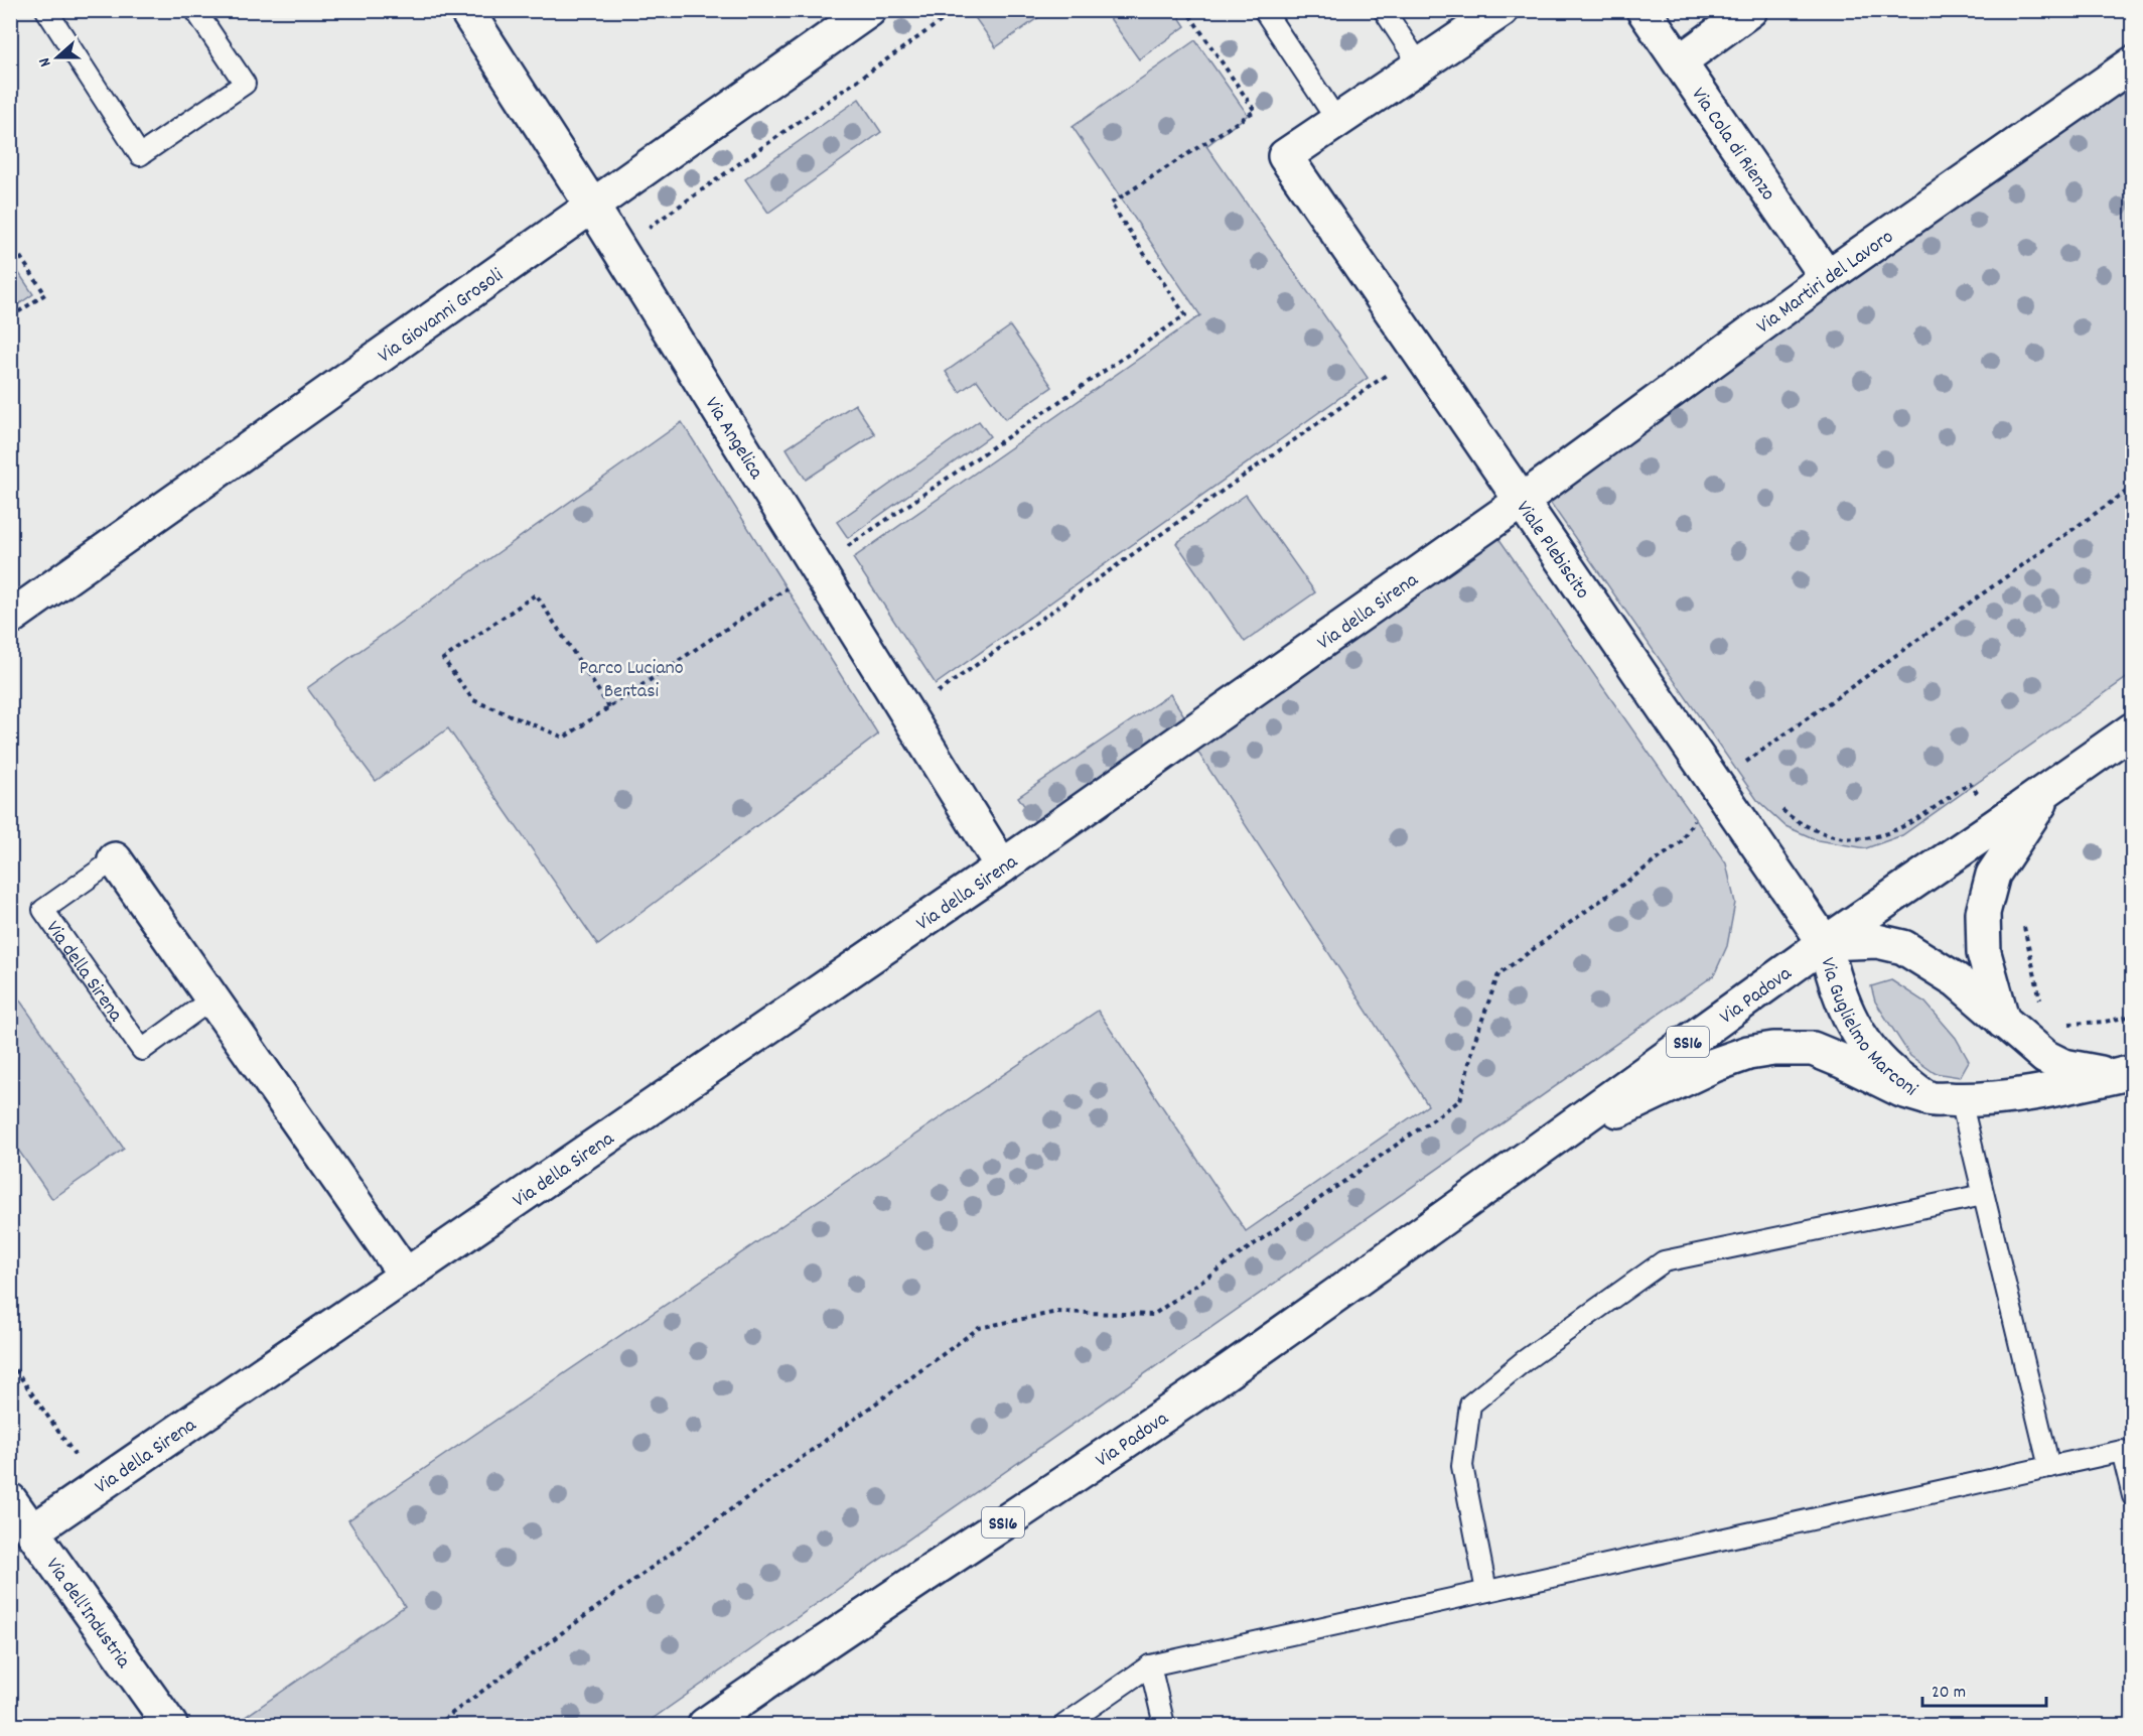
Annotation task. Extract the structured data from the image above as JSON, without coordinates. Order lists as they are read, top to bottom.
{
  "streets": {
    "street": [
      "Via Cola di Rienzo",
      "Via Martiri del Lavoro",
      "Via Giovanni Grosoli",
      "Via Angelica",
      "Viale Plebiscito",
      "Via della Sirena",
      "Via Padova",
      "Via Guglielmo Marconi",
      "SS16",
      "Via dell'Industria"
    ]
  },
  "crossings": [
    ["Via Cola di Rienzo", "Via Martiri del Lavoro"],
    ["Via Martiri del Lavoro", "Viale Plebiscito"],
    ["Via Martiri del Lavoro", "Via della Sirena"],
    ["Via Giovanni Grosoli", "Via Angelica"],
    ["Via Angelica", "Via della Sirena"],
    ["Viale Plebiscito", "Via della Sirena"],
    ["Viale Plebiscito", "Via Padova"],
    ["Viale Plebiscito", "Via Guglielmo Marconi"],
    ["Via della Sirena", "Via dell'Industria"],
    ["Via Padova", "Via Guglielmo Marconi"]
  ],
  "parks": ["Parco Luciano Bertasi"],
  "scale_bar": "20 m",
  "north": "left"
}
